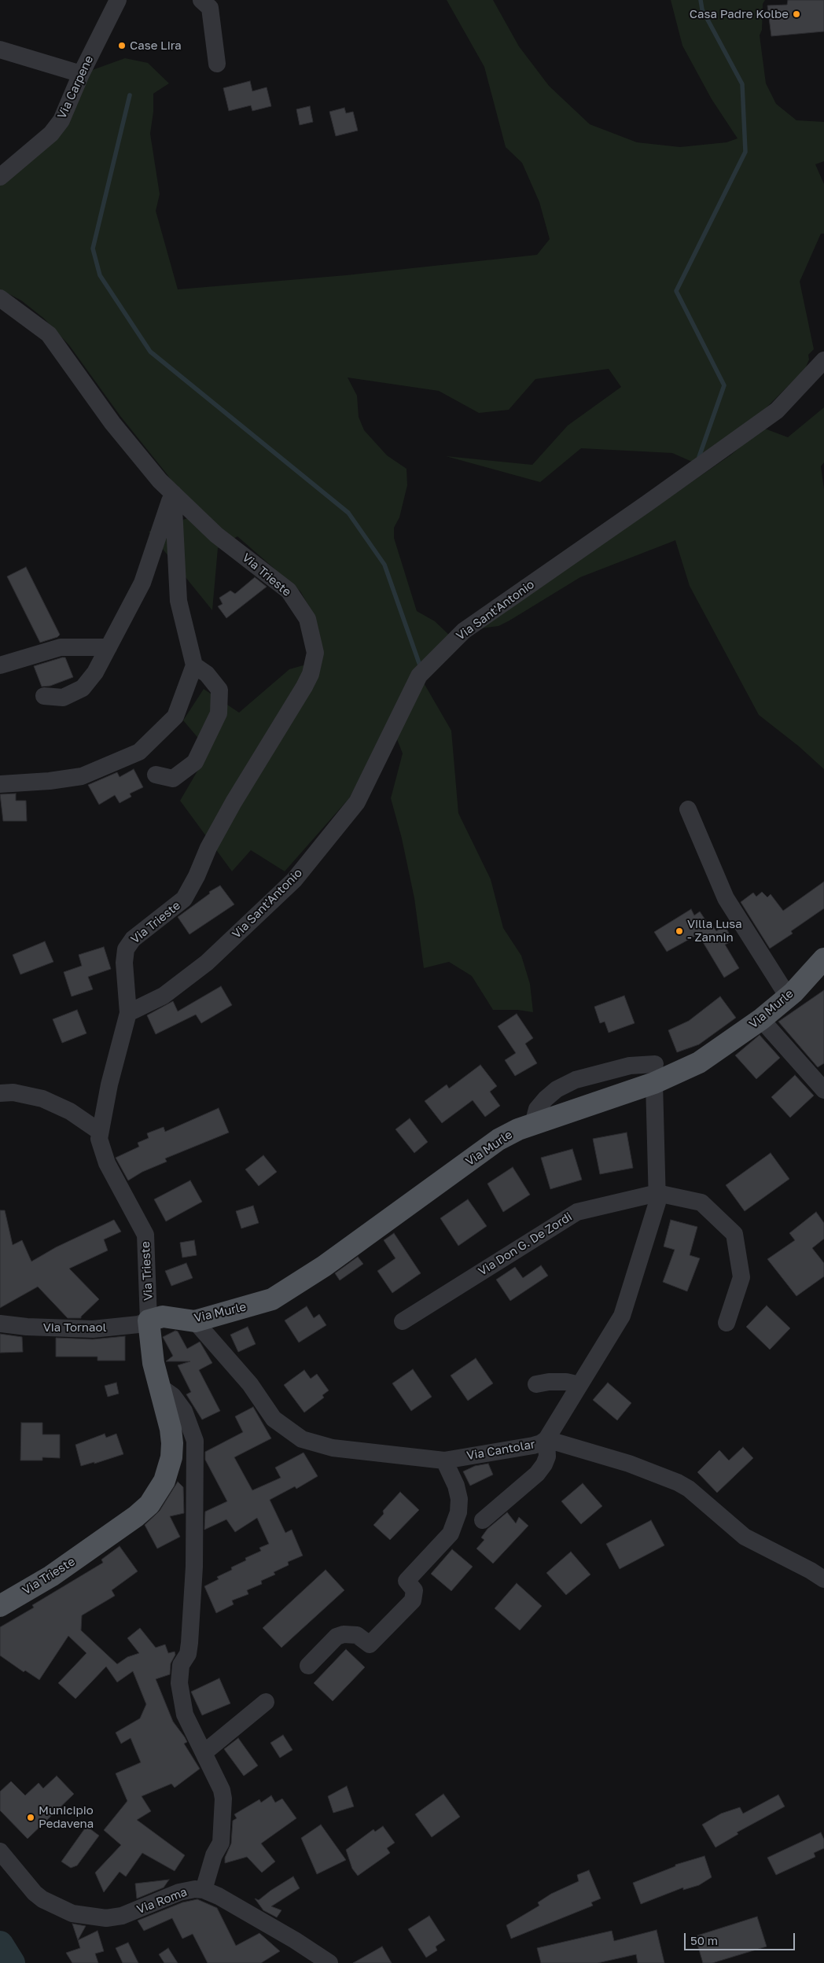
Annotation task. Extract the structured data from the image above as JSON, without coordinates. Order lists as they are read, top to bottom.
{
  "streets": {
    "main road": ["Via Trieste", "Via Murle"],
    "street": [
      "Via Carpene",
      "Via Sant'Antonio",
      "Via Don G. De Zordi",
      "Via Tornaol",
      "Via Cantolar",
      "Via Roma"
    ]
  },
  "crossings": [
    ["Via Trieste", "Via Sant'Antonio"],
    ["Via Trieste", "Via Murle"],
    ["Via Trieste", "Via Tornaol"],
    ["Via Murle", "Via Tornaol"],
    ["Via Murle", "Via Cantolar"]
  ],
  "places": [
    "Casa Padre Kolbe",
    "Case Lira",
    "Villa Lusa - Zannin",
    "Municipio Pedavena"
  ],
  "scale_bar": "50 m"
}
